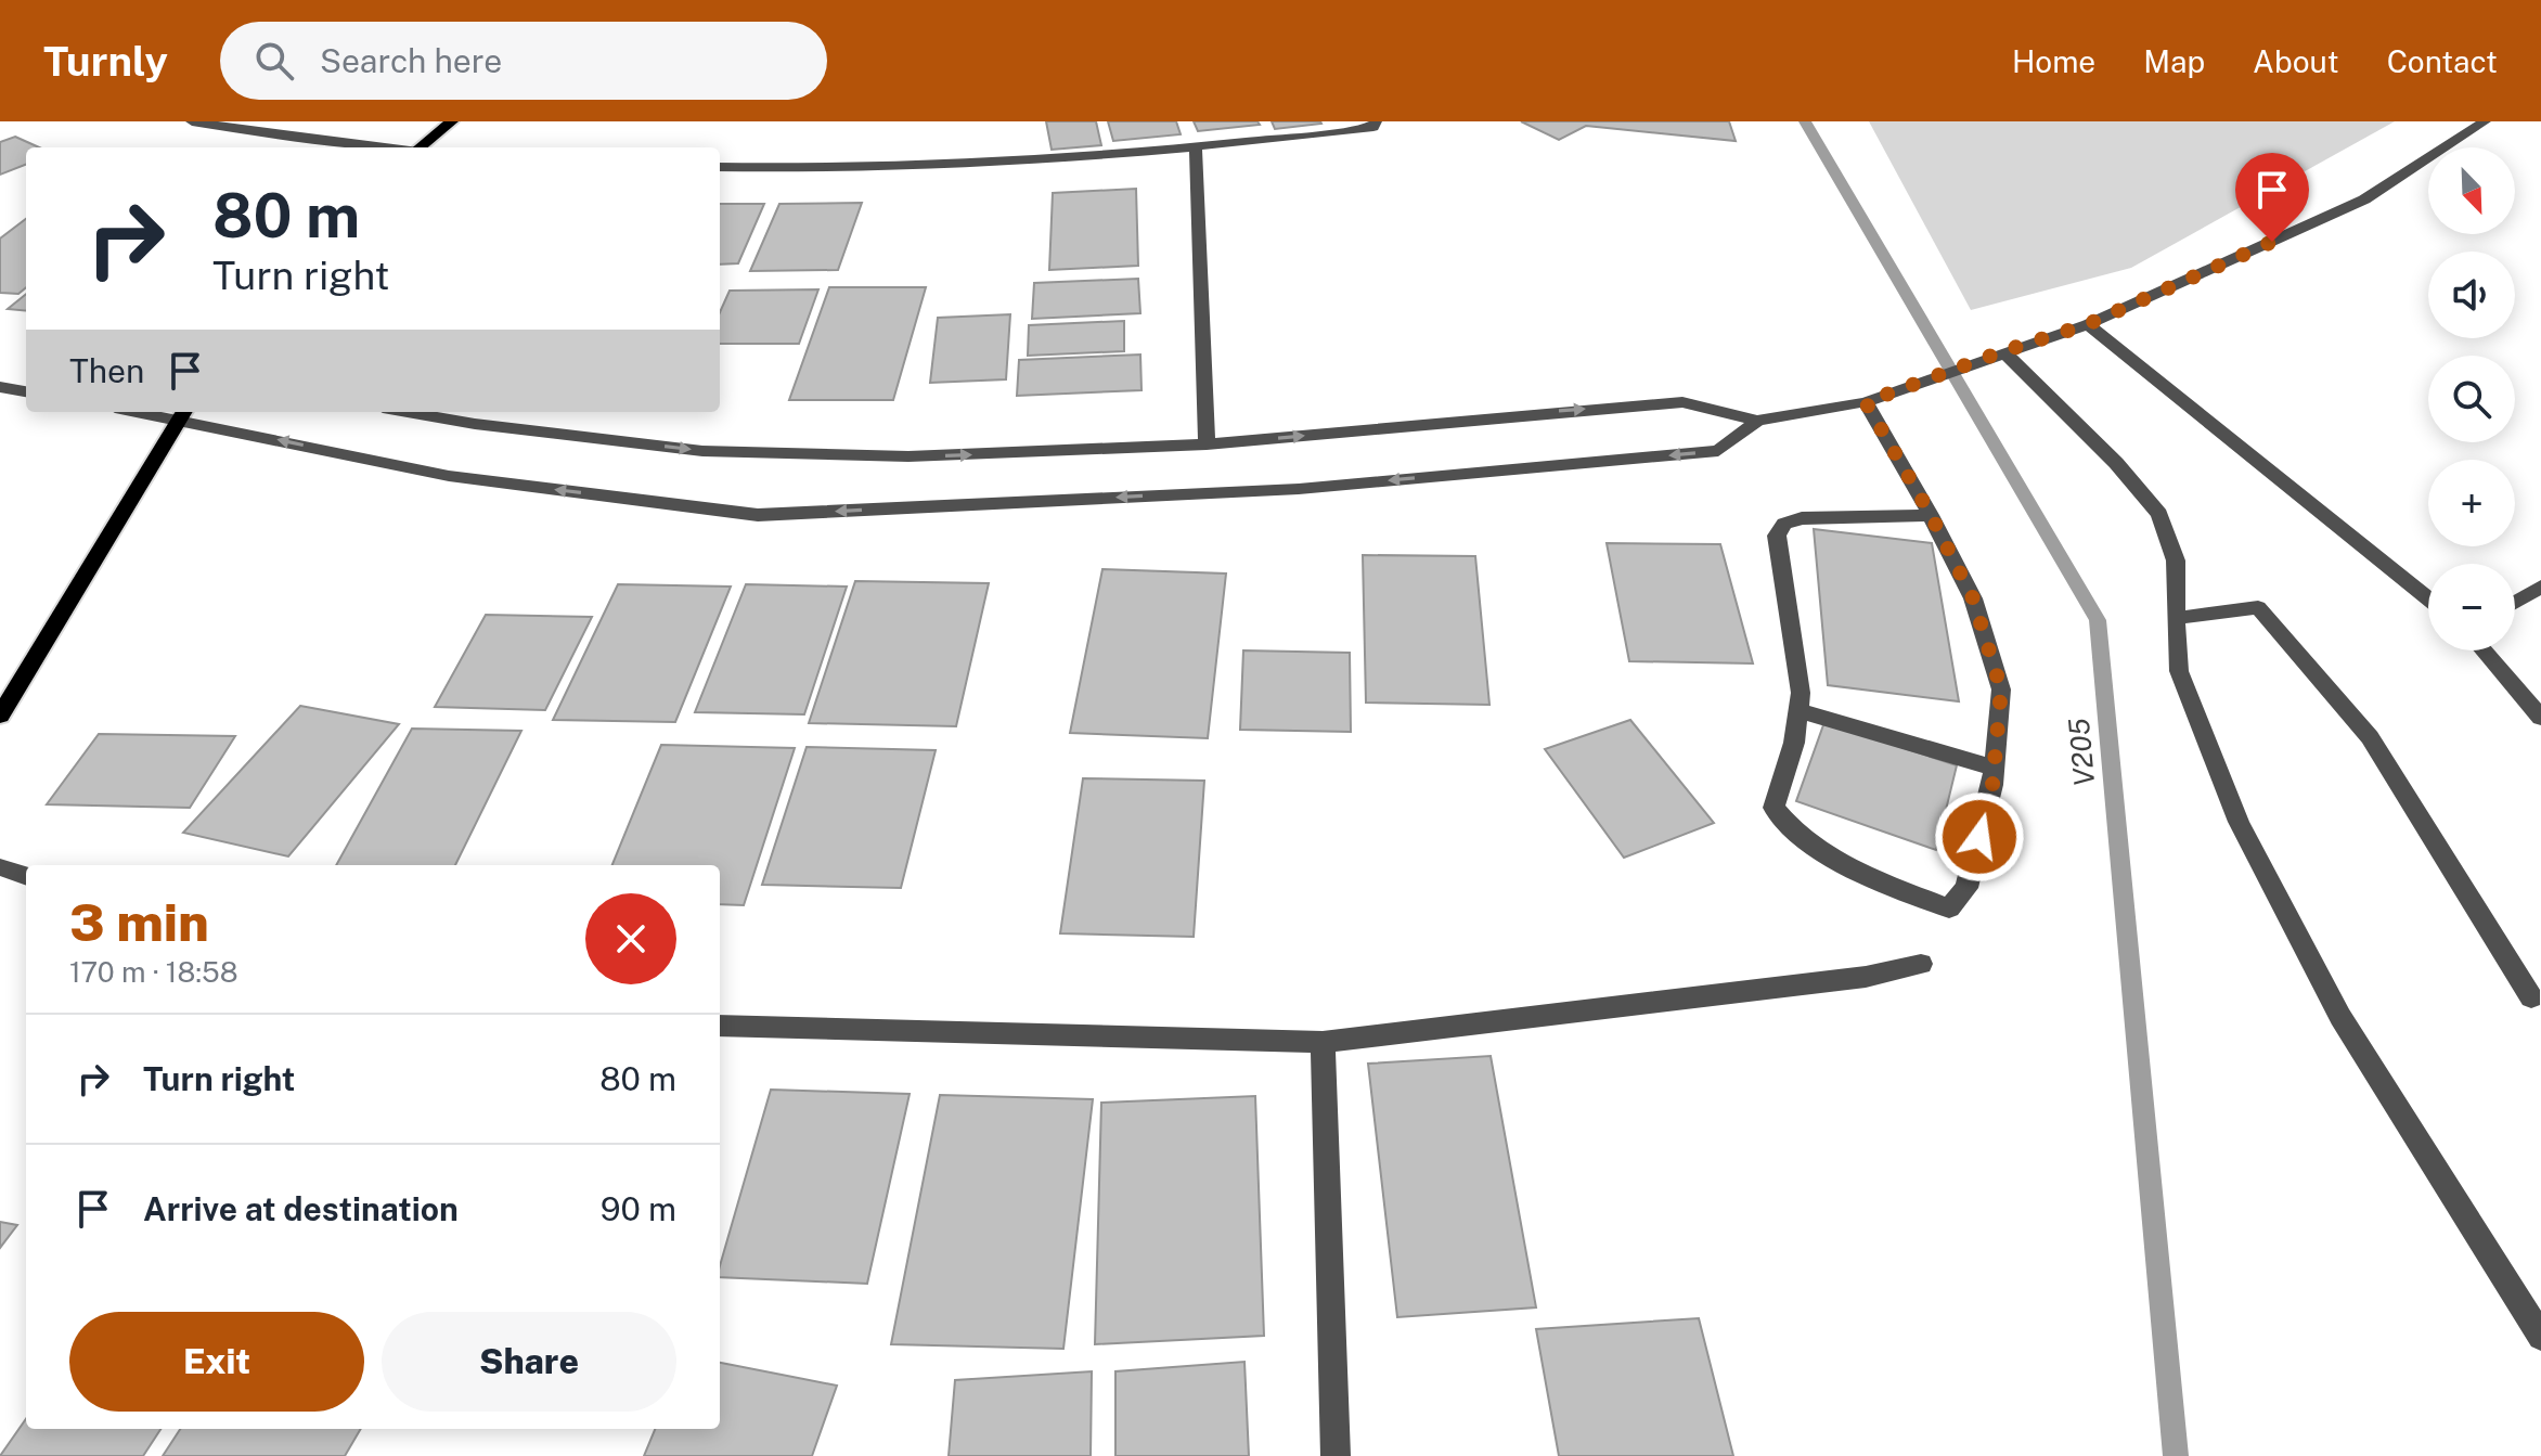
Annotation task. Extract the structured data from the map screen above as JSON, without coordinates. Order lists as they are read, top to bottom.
{
  "water": ["V205"],
  "north": "bottom right",
  "page": {
    "header": "Turnly",
    "search": "Search here",
    "nav": [
      "Home",
      "Map",
      "About",
      "Contact"
    ],
    "map_buttons": ["+", "−"],
    "turn": ["80 m", "Turn right"],
    "then": "Then",
    "heading": ["3 min", "170 m · 18:58"],
    "list": [
      {
        "name": "Turn right",
        "value": "80 m"
      },
      {
        "name": "Arrive at destination",
        "value": "90 m"
      }
    ],
    "buttons": ["Exit", "Share"]
  }
}
